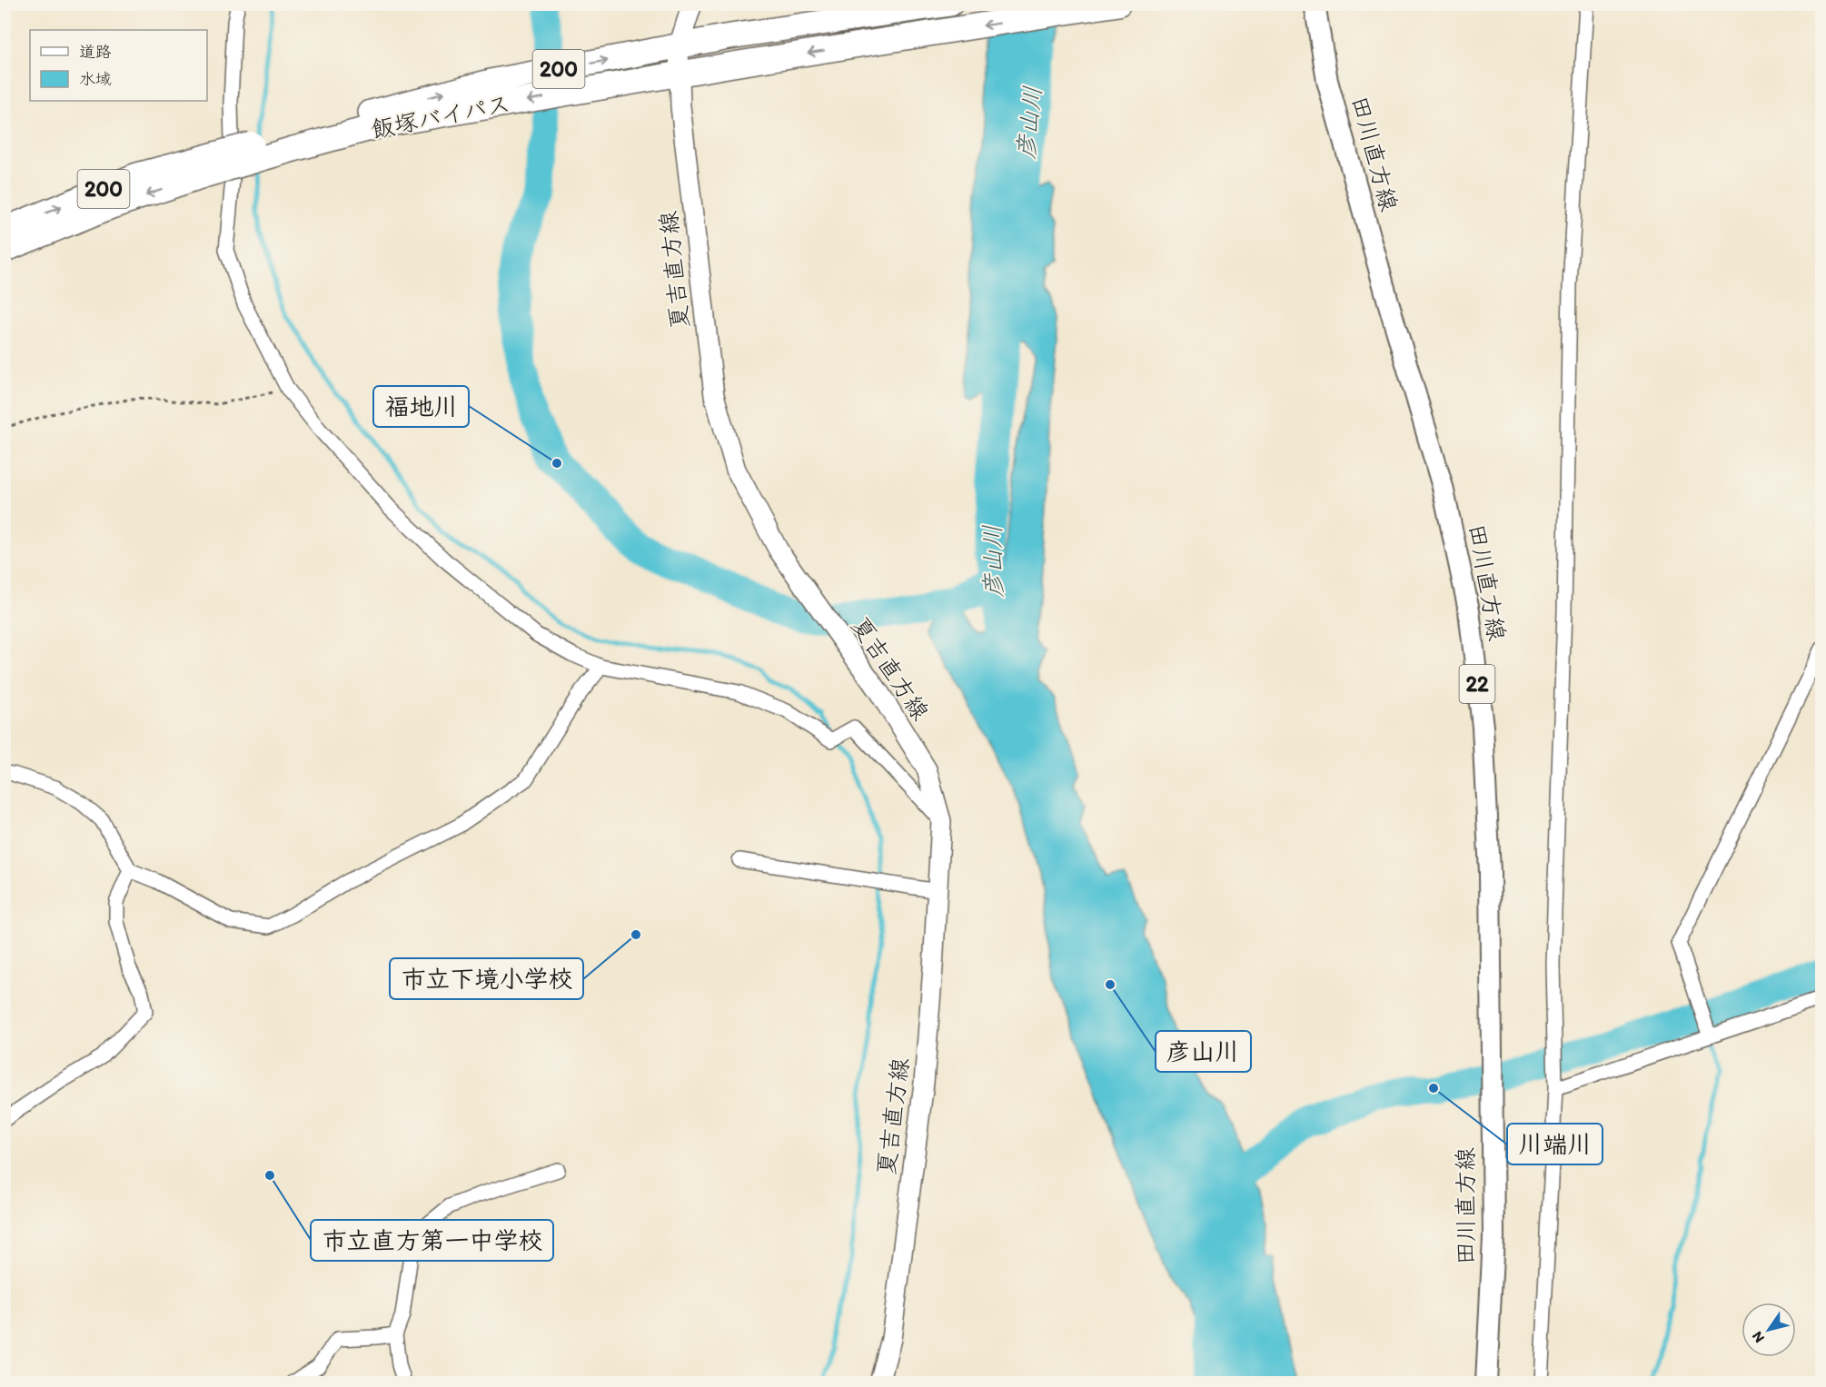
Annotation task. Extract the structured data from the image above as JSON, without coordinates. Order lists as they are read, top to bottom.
{
  "streets": {
    "highway": ["200", "飯塚バイパス"],
    "main road": ["田川直方線", "夏吉直方線", "22"]
  },
  "crossings": [
    ["200", "飯塚バイパス"],
    ["200", "夏吉直方線"],
    ["飯塚バイパス", "夏吉直方線"]
  ],
  "water": ["彦山川"],
  "places": [
    "福地川",
    "市立下境小学校",
    "彦山川",
    "川端川",
    "市立直方第一中学校"
  ],
  "legend": ["道路", "水域"],
  "north": "bottom left"
}
